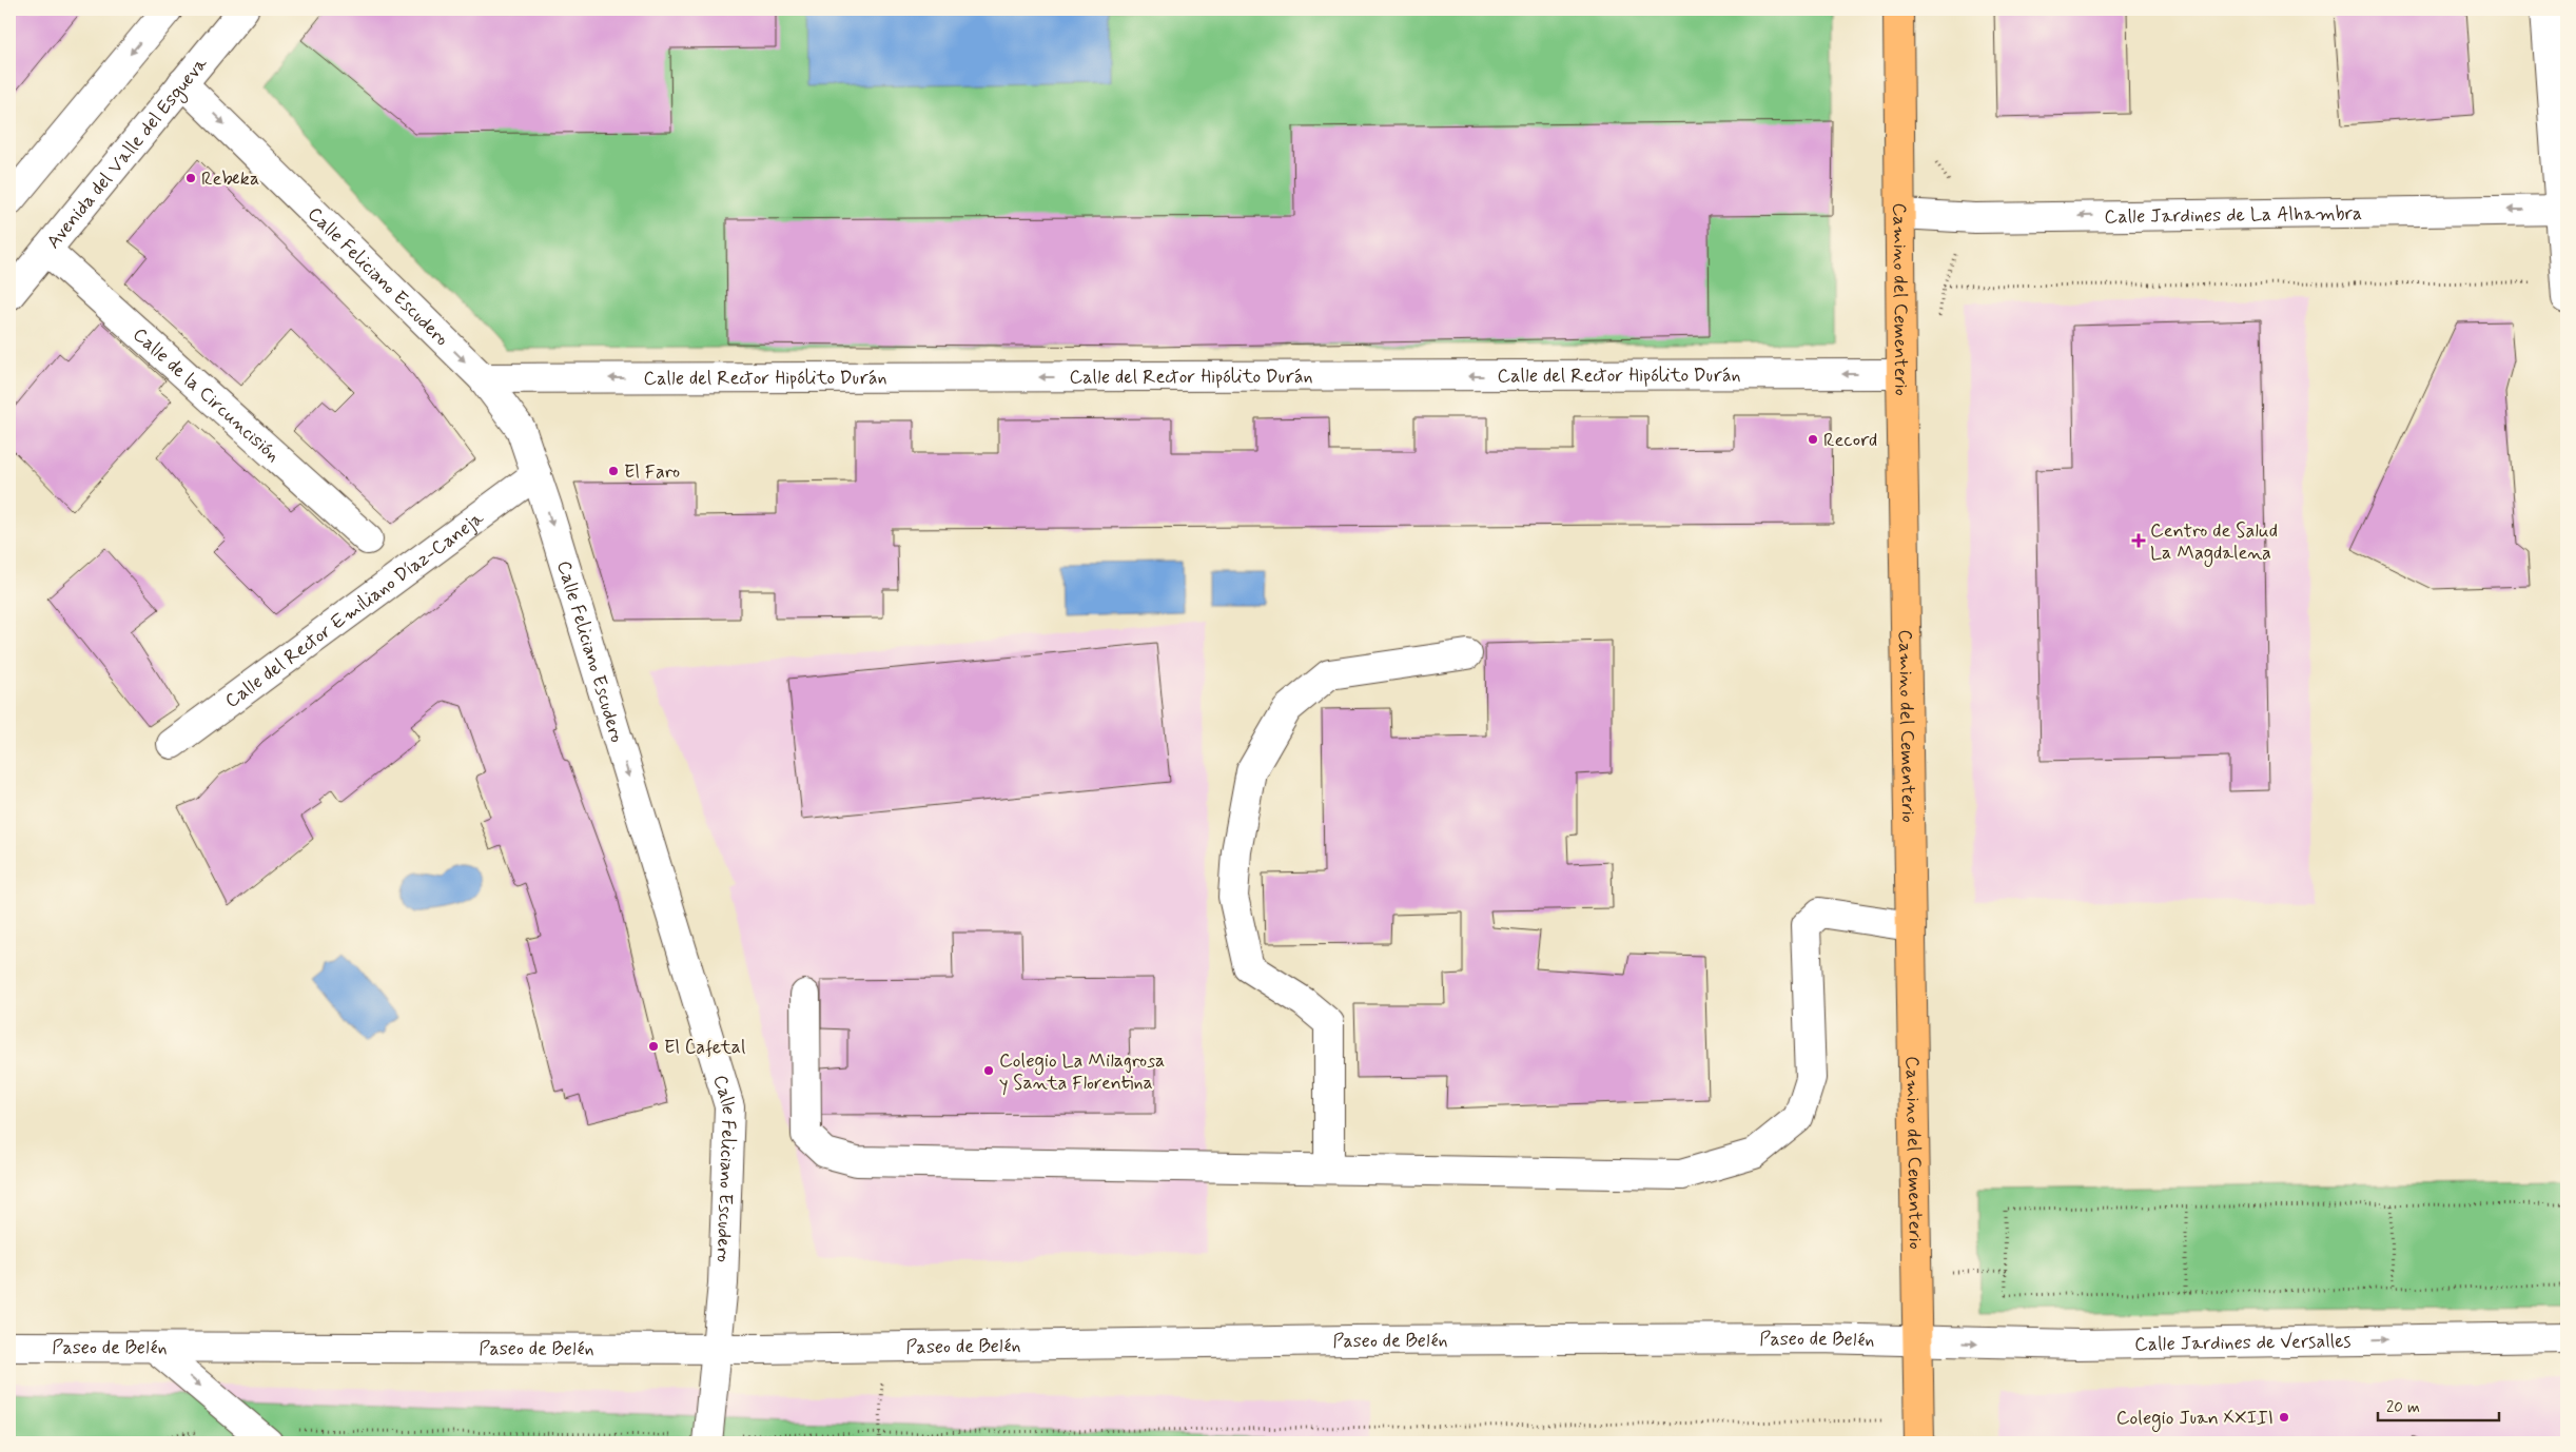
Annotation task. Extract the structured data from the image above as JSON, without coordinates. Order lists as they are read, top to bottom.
{
  "streets": {
    "main road": ["Camino del Cementerio"],
    "street": [
      "Avenida del Valle del Esgueva",
      "Calle Jardines de La Alhambra",
      "Calle Feliciano Escudero",
      "Calle del Rector Hipólito Durán",
      "Calle de la Circuncisión",
      "Calle del Rector Emiliano Díaz-Caneja",
      "Paseo de Belén",
      "Calle Jardines de Versalles"
    ]
  },
  "crossings": [
    ["Avenida del Valle del Esgueva", "Calle Feliciano Escudero"],
    ["Avenida del Valle del Esgueva", "Calle de la Circuncisión"],
    ["Calle Jardines de La Alhambra", "Camino del Cementerio"],
    ["Calle Feliciano Escudero", "Calle del Rector Hipólito Durán"],
    ["Calle Feliciano Escudero", "Calle del Rector Emiliano Díaz-Caneja"],
    ["Calle Feliciano Escudero", "Paseo de Belén"],
    ["Camino del Cementerio", "Calle del Rector Hipólito Durán"],
    ["Camino del Cementerio", "Paseo de Belén"],
    ["Camino del Cementerio", "Calle Jardines de Versalles"],
    ["Paseo de Belén", "Calle Jardines de Versalles"]
  ],
  "one_way": [
    "Calle Jardines de La Alhambra",
    "Calle Feliciano Escudero",
    "Calle del Rector Hipólito Durán",
    "Calle Jardines de Versalles"
  ],
  "places": {
    "other": [
      "Rebeka",
      "Record",
      "El Faro",
      "El Cafetal",
      "Colegio La Milagrosa y Santa Florentina",
      "Colegio Juan XXIII"
    ],
    "health": ["Centro de Salud La Magdalena"]
  },
  "scale_bar": "20 m"
}
